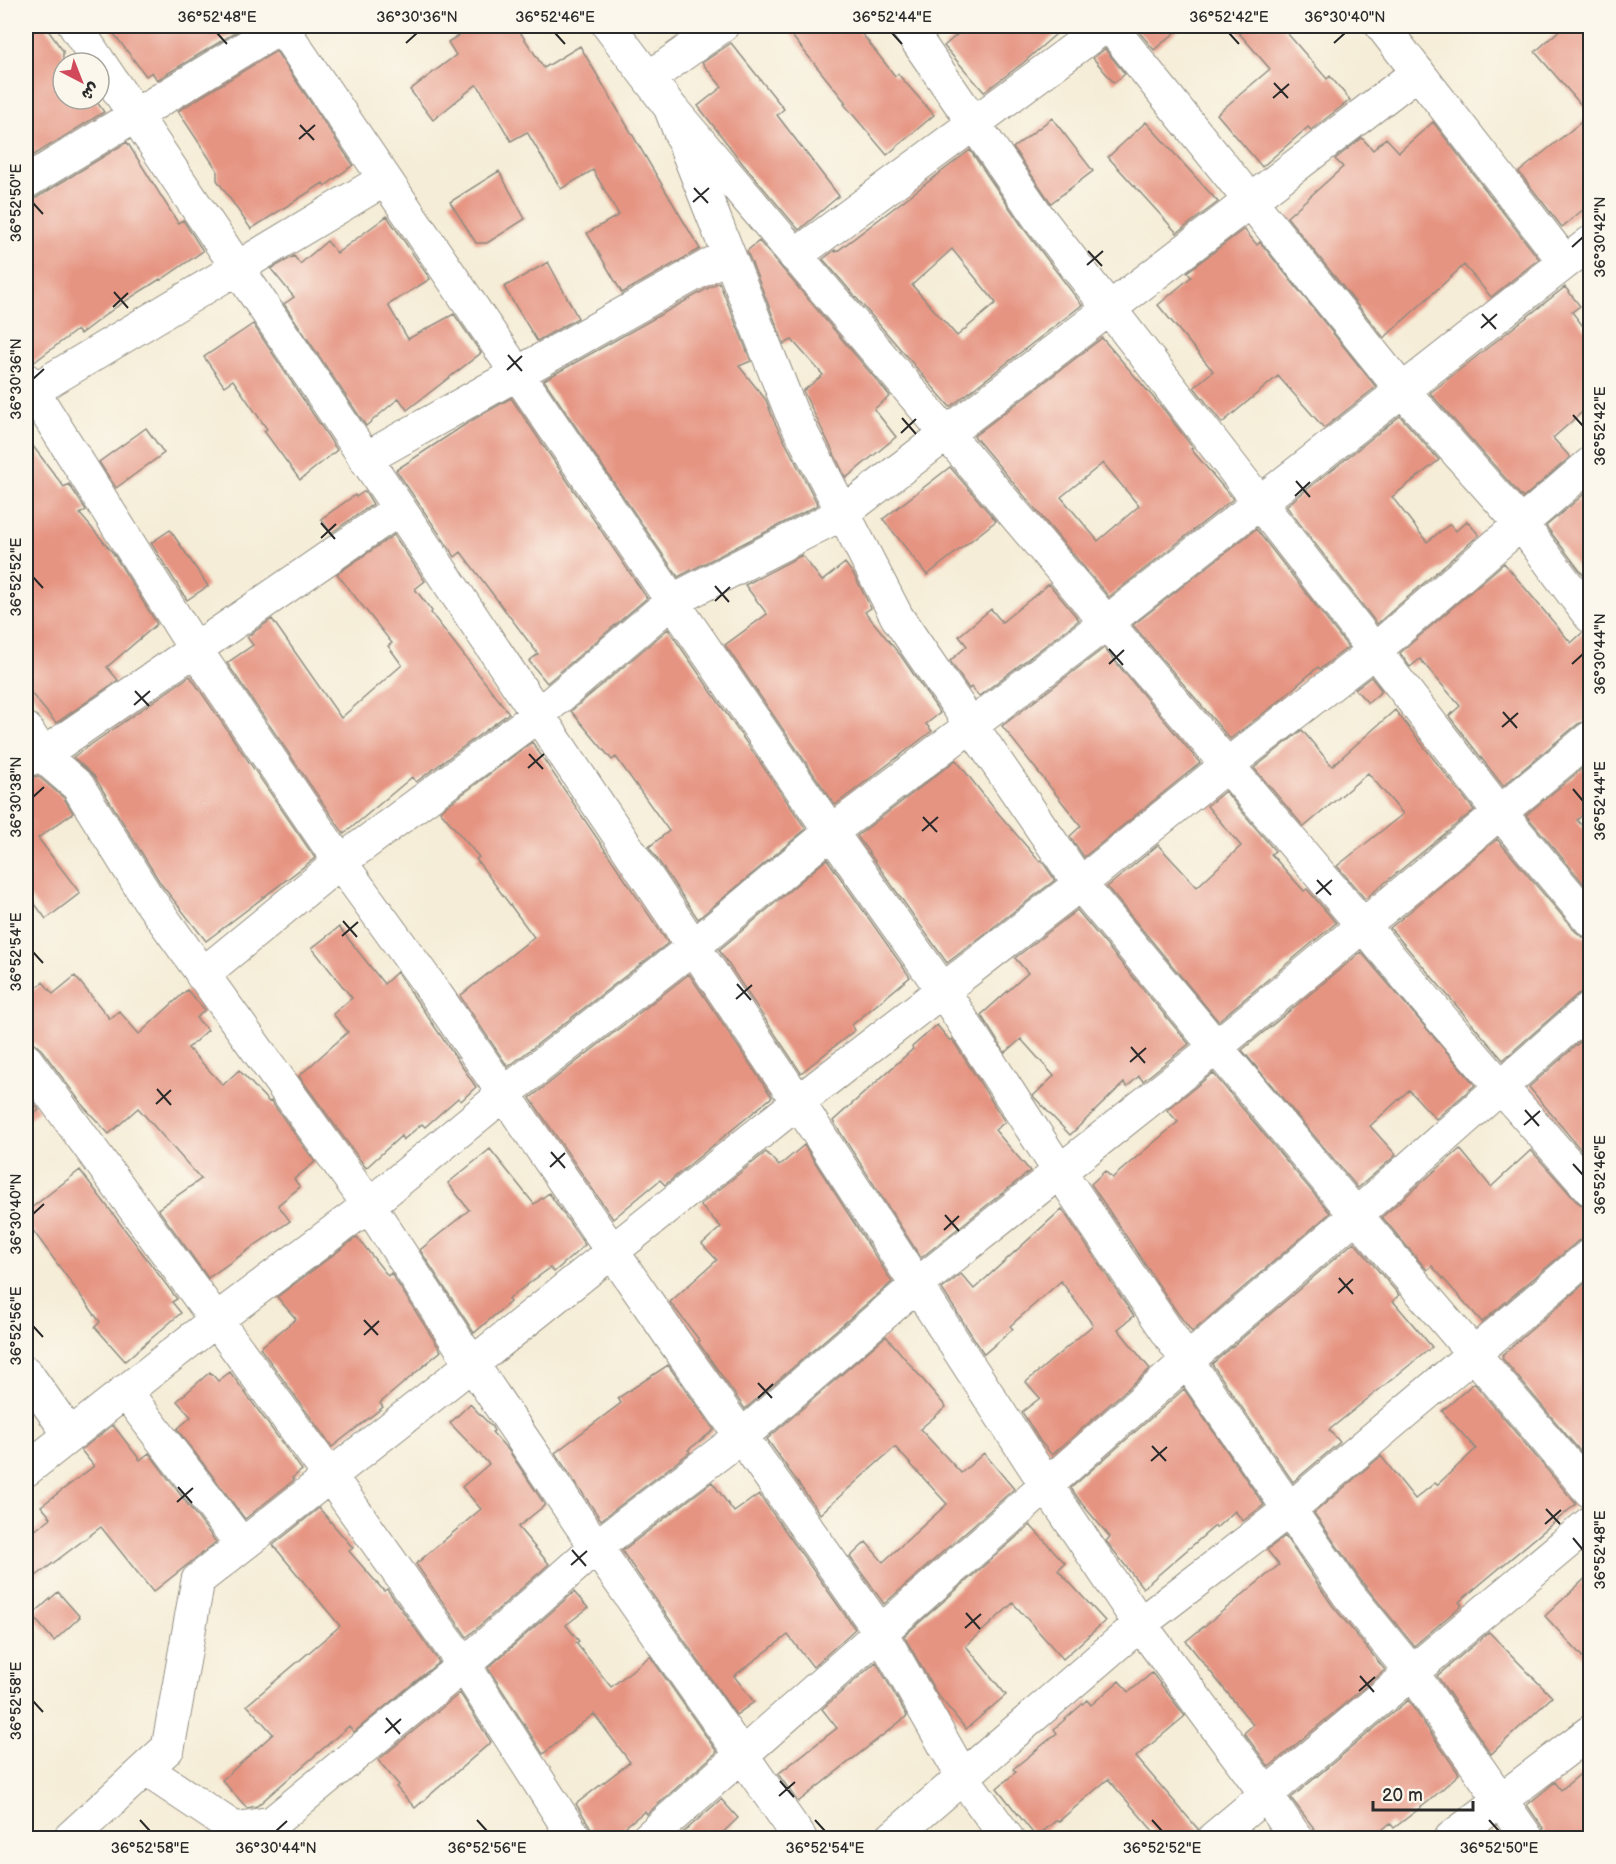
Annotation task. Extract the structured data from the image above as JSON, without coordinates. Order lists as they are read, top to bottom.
{
  "scale_bar": "20 m",
  "north": "bottom right",
  "coordinates": [
    "36°52'48\"E",
    "36°30'36\"N",
    "36°52'46\"E",
    "36°52'44\"E",
    "36°52'42\"E",
    "36°30'40\"N",
    "36°52'50\"E",
    "36°30'42\"N",
    "36°52'52\"E",
    "36°30'44\"N",
    "36°30'38\"N",
    "36°52'54\"E",
    "36°52'56\"E",
    "36°52'58\"E"
  ]
}
